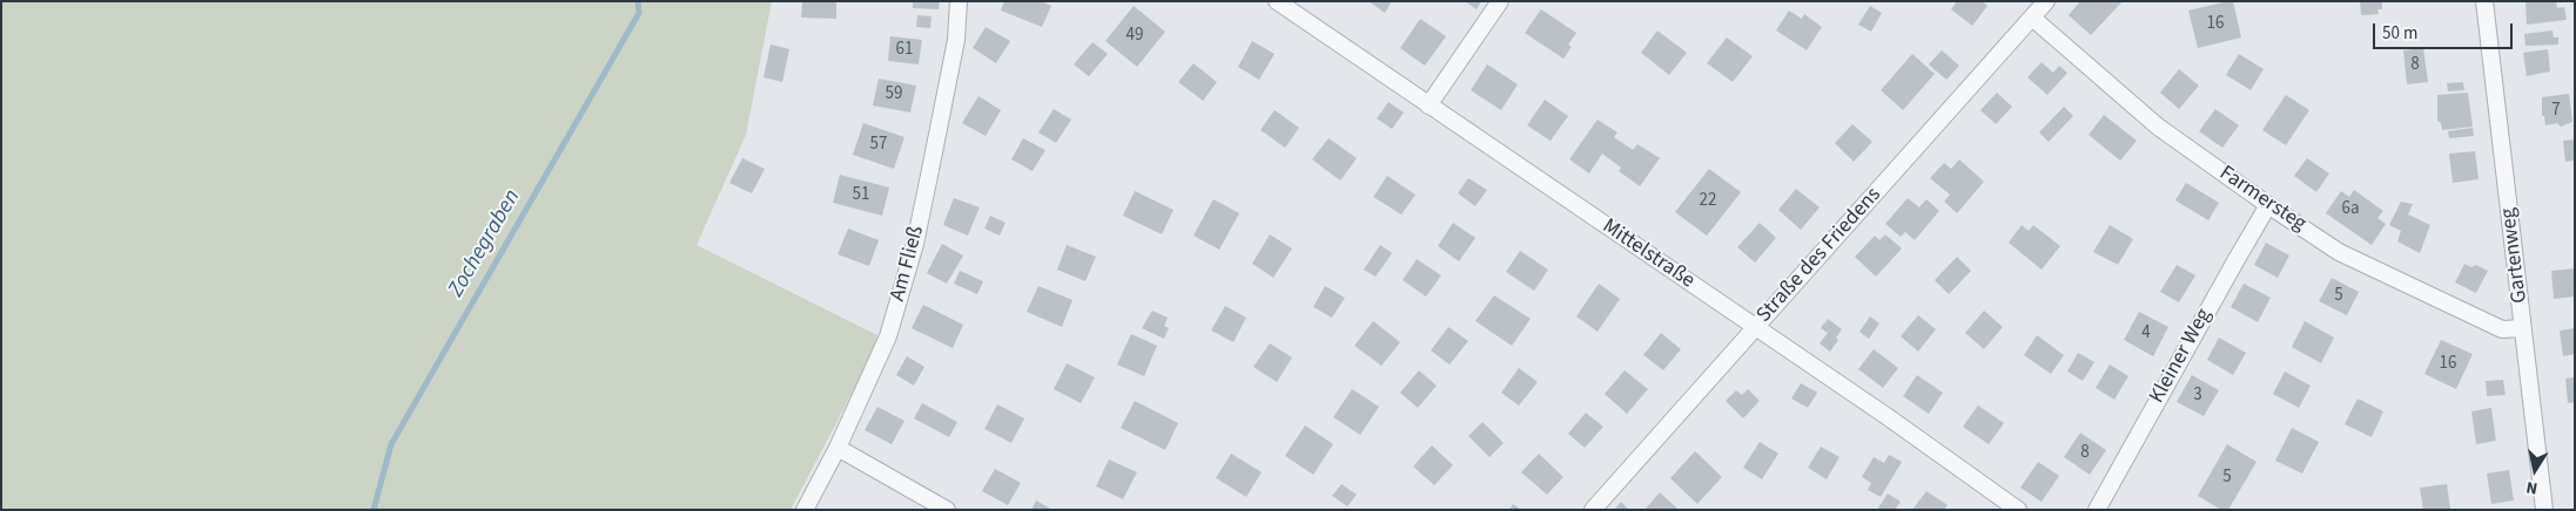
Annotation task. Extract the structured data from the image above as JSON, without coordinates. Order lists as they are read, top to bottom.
{
  "streets": {
    "street": [
      "Farmersteg",
      "Mittelstraße",
      "Straße des Friedens",
      "Gartenweg",
      "Am Fließ",
      "Kleiner Weg"
    ]
  },
  "crossings": [
    ["Farmersteg", "Straße des Friedens"],
    ["Farmersteg", "Gartenweg"],
    ["Farmersteg", "Kleiner Weg"],
    ["Mittelstraße", "Straße des Friedens"]
  ],
  "water": ["Zochegraben"],
  "house_numbers": [
    "16",
    "49",
    "61",
    "8",
    "59",
    "7",
    "57",
    "51",
    "22",
    "6a",
    "5",
    "4",
    "16",
    "3",
    "8",
    "5"
  ],
  "scale_bar": "50 m",
  "north": "bottom"
}
